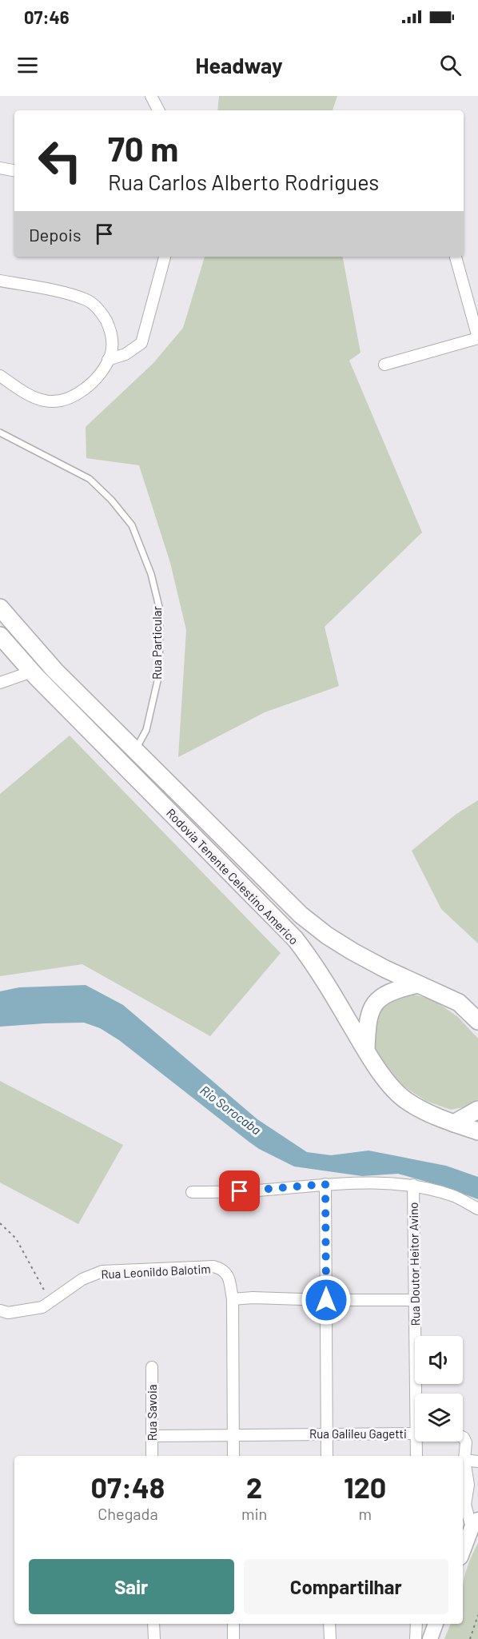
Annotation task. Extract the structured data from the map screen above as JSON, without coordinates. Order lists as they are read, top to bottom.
{
  "streets": {
    "highway": ["Rodovia Tenente Celestino Americo"],
    "street": [
      "Rua Doutor Heitor Avino",
      "Rua Leonildo Balotim",
      "Rua Savoia",
      "Rua Galileu Gagetti"
    ],
    "lane": ["Rua Particular"]
  },
  "crossings": [
    ["Rua Particular", "Rodovia Tenente Celestino Americo"],
    ["Rua Savoia", "Rua Galileu Gagetti"]
  ],
  "water": ["Rio Sorocaba"],
  "page": {
    "status": "07:46",
    "header": "Headway",
    "turn": ["70 m", "Rua Carlos Alberto Rodrigues"],
    "then": "Depois",
    "eta": [
      "07:48",
      "Chegada",
      "2",
      "min",
      "120",
      "m"
    ],
    "buttons": ["Sair", "Compartilhar"]
  }
}
